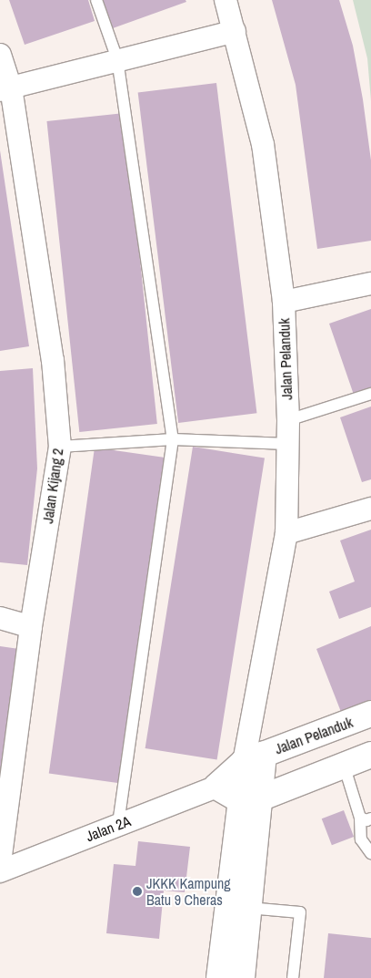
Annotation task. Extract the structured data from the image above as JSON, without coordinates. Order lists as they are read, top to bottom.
{
  "streets": {
    "street": ["Jalan Pelanduk", "Jalan Kijang 2", "Jalan 2A"]
  },
  "places": ["JKKK Kampung Batu 9 Cheras"]
}
